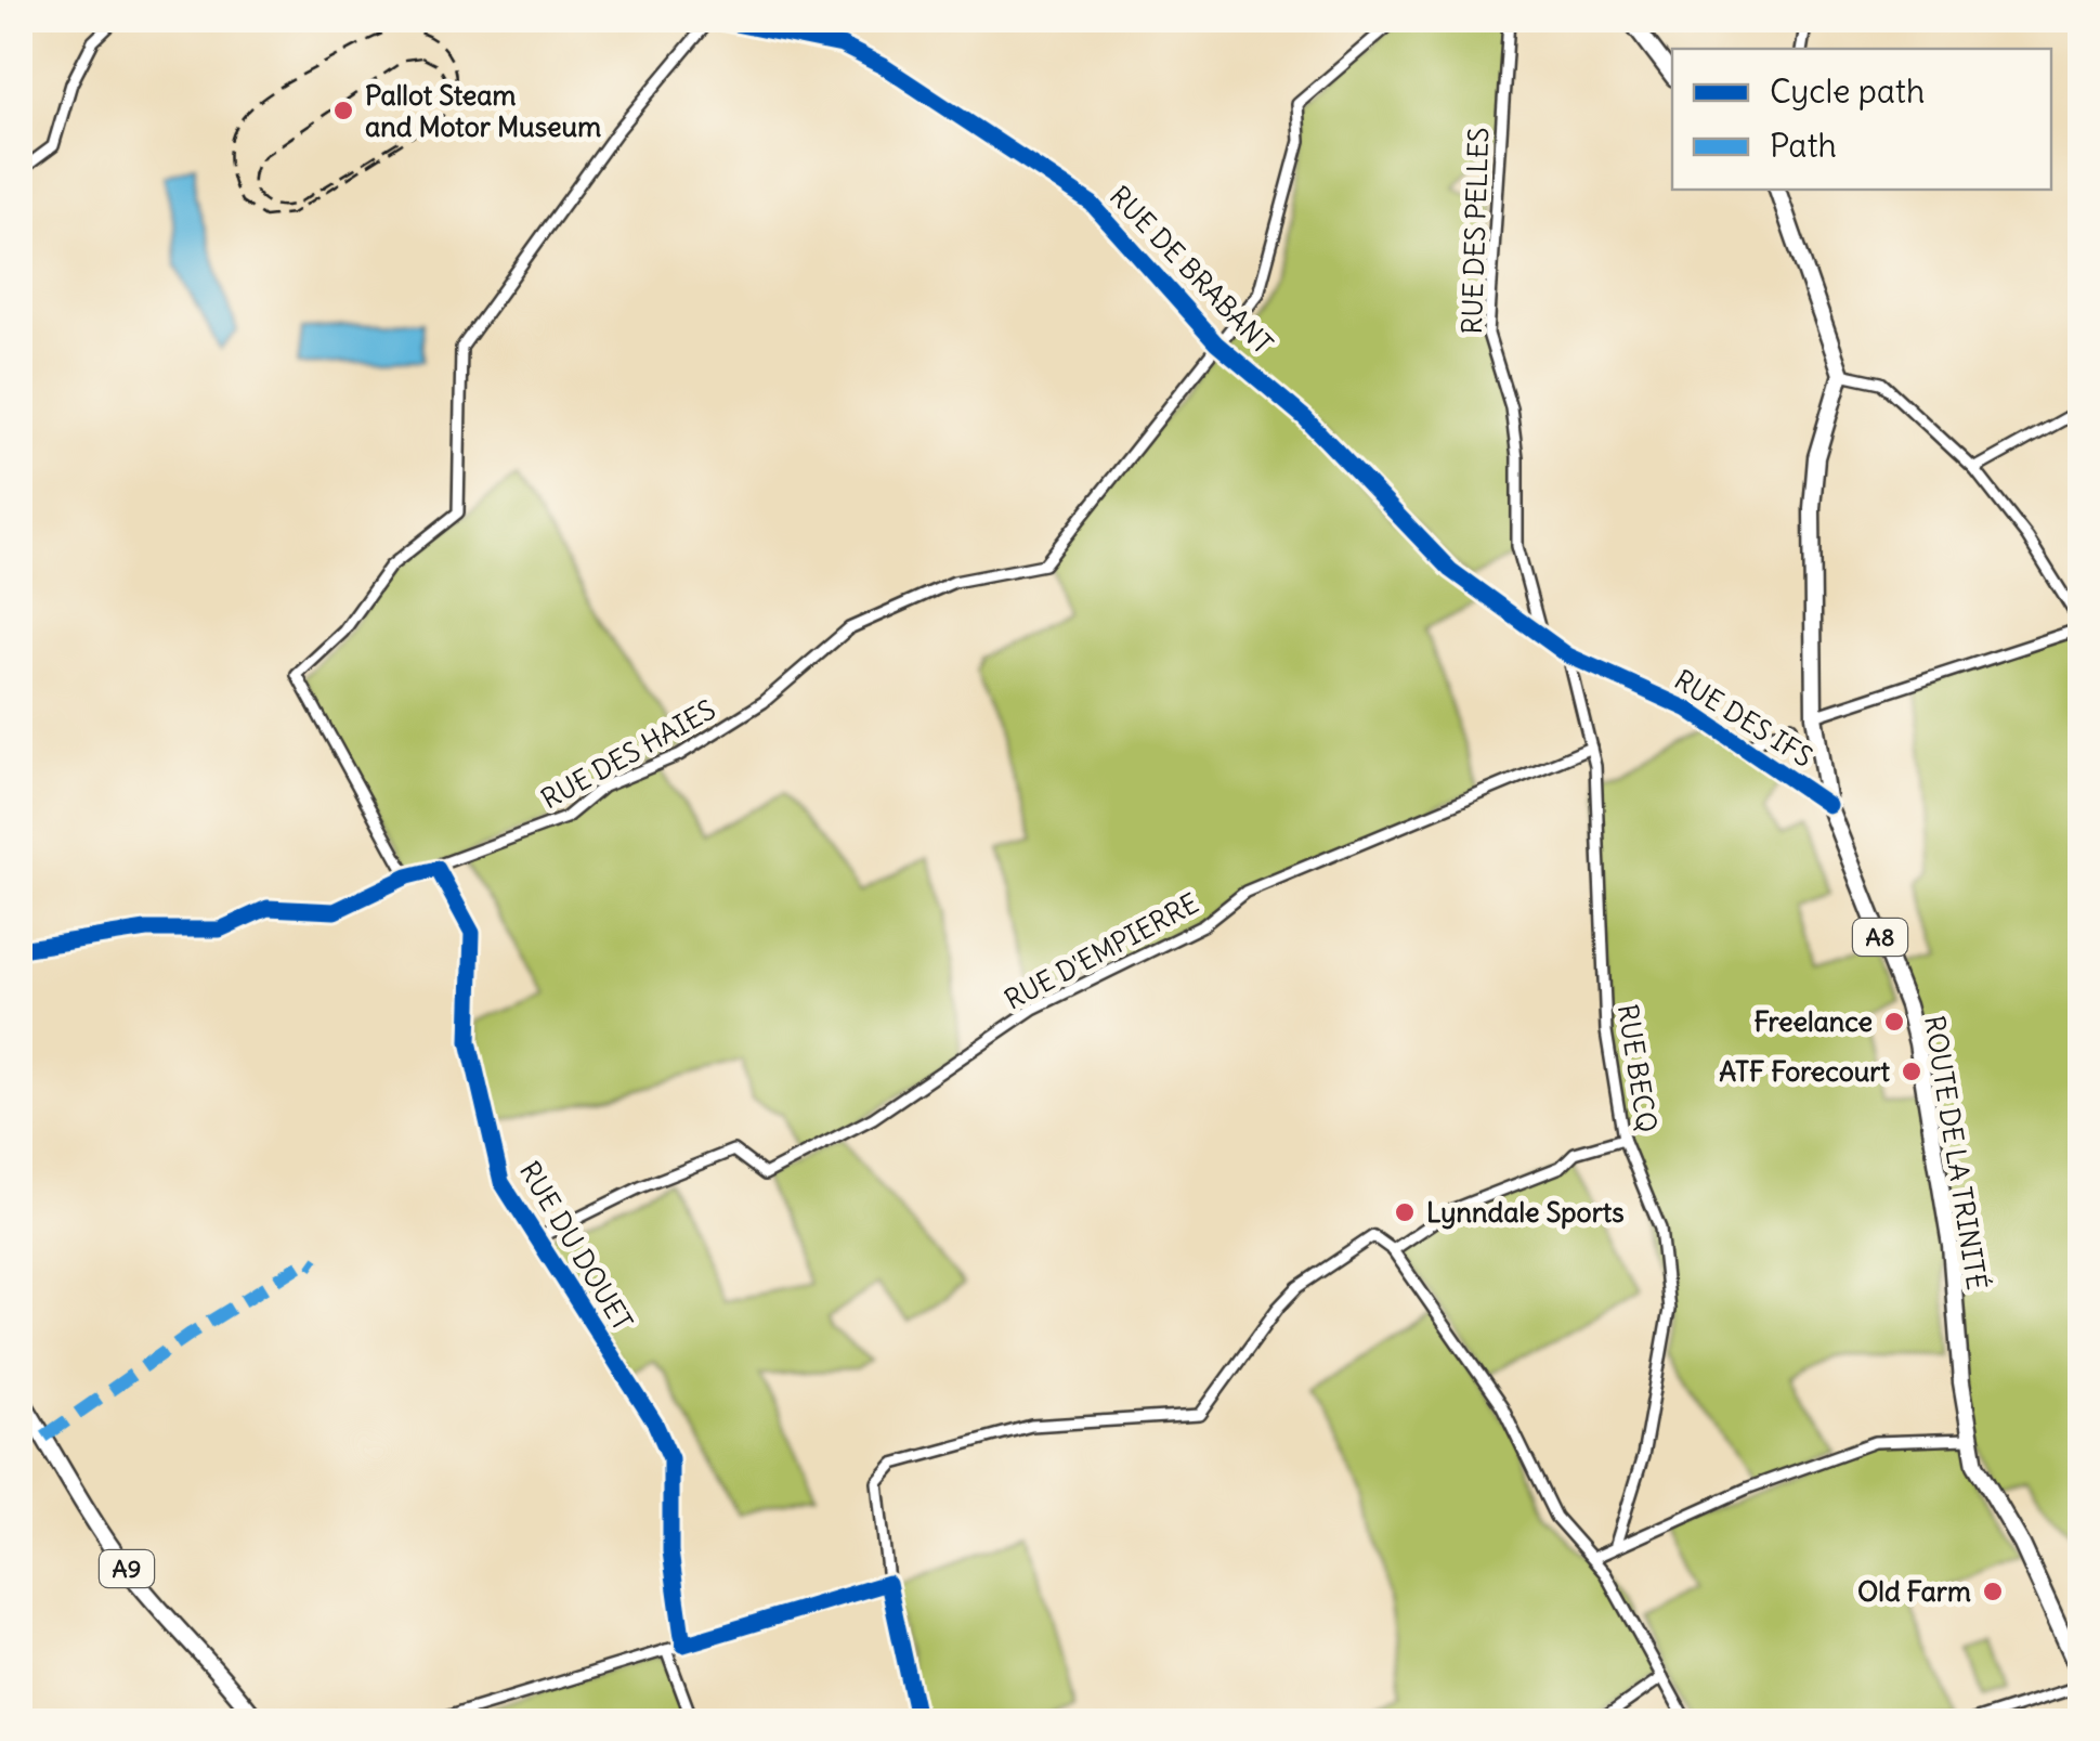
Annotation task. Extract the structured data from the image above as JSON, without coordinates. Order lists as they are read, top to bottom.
{
  "streets": {
    "main road": ["A8", "ROUTE DE LA TRINITÉ", "A9"],
    "street": [
      "RUE DES PELLES",
      "RUE DE BRABANT",
      "RUE DES IFS",
      "RUE DES HAIES",
      "RUE D'EMPIERRE",
      "RUE BECQ",
      "RUE DU DOUET"
    ]
  },
  "crossings": [
    ["RUE DES PELLES", "RUE DE BRABANT"],
    ["RUE DE BRABANT", "RUE DES IFS"],
    ["RUE DE BRABANT", "RUE DES HAIES"],
    ["RUE DE BRABANT", "RUE BECQ"],
    ["RUE DES IFS", "RUE BECQ"],
    ["RUE DES IFS", "ROUTE DE LA TRINITÉ"],
    ["RUE DES HAIES", "RUE DU DOUET"],
    ["RUE D'EMPIERRE", "RUE BECQ"],
    ["RUE D'EMPIERRE", "RUE DU DOUET"]
  ],
  "places": [
    "Pallot Steam and Motor Museum",
    "Freelance",
    "ATF Forecourt",
    "Lynndale Sports",
    "Old Farm"
  ],
  "legend": ["Cycle path", "Path"]
}
